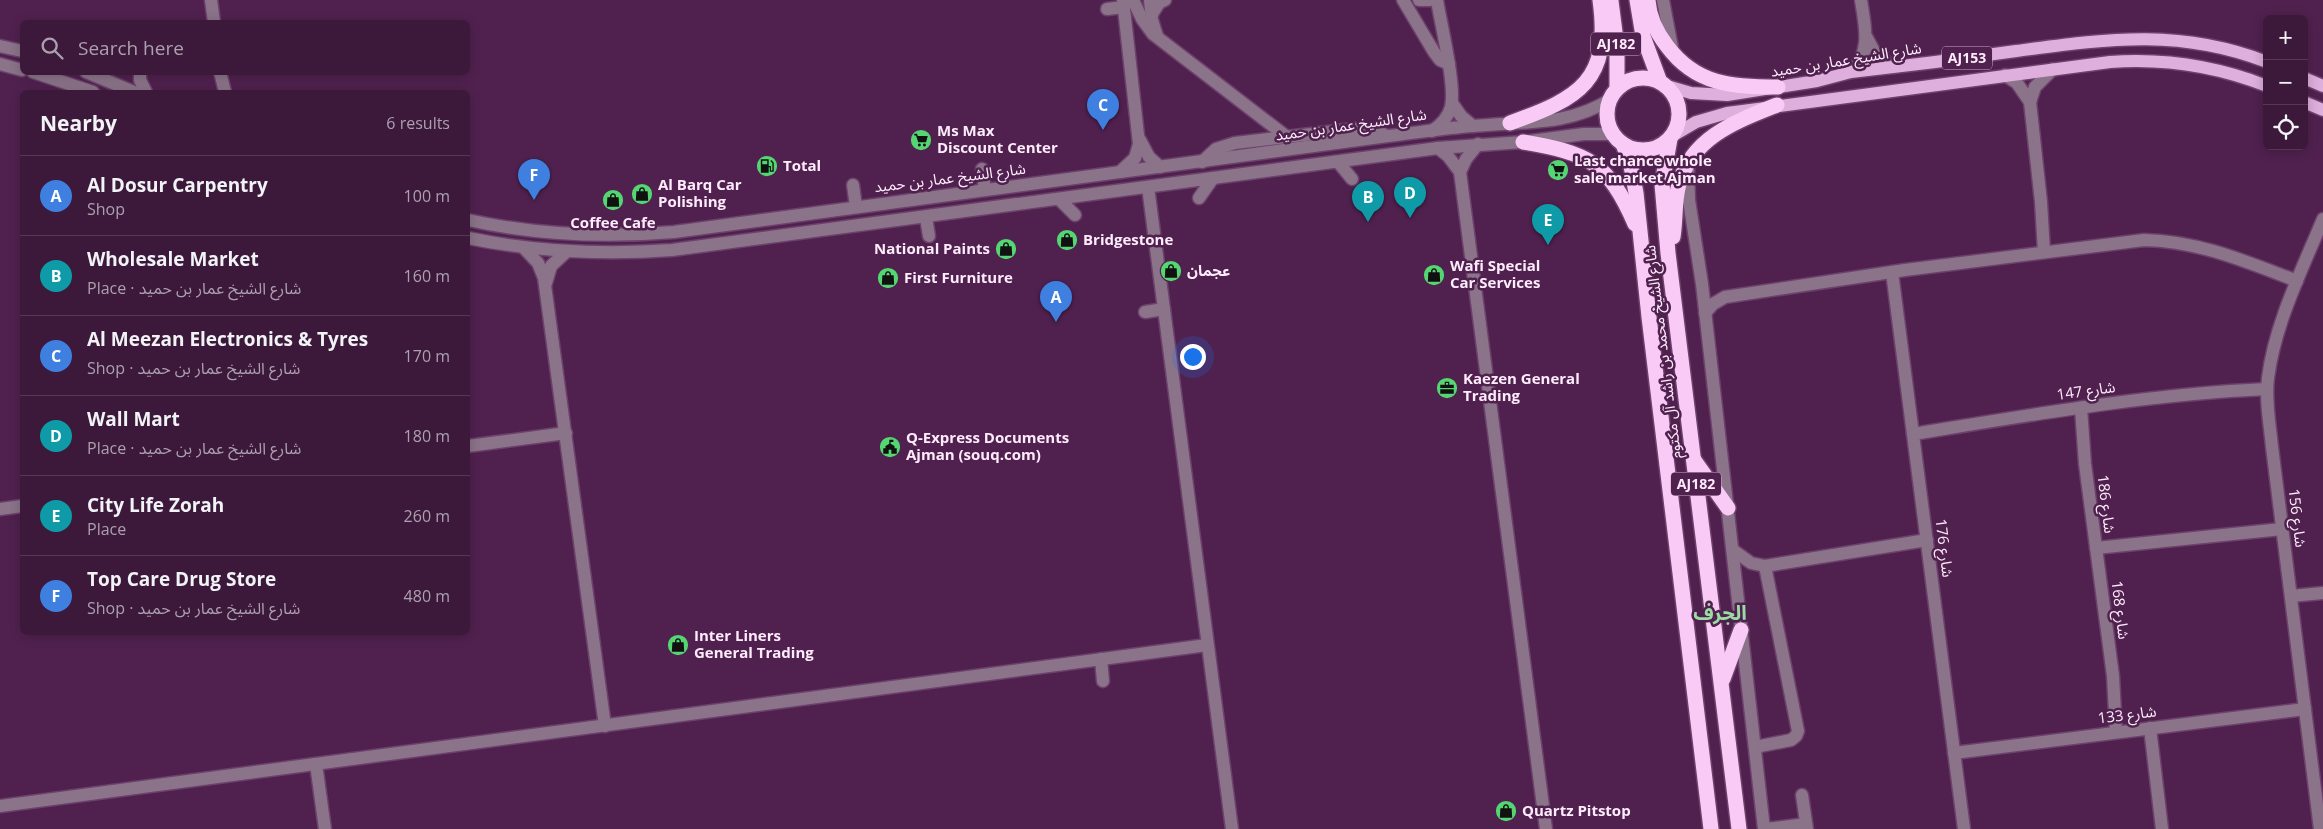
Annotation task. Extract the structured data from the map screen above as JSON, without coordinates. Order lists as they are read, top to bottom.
{
  "streets": {
    "highway": ["AJ182", "شارع الشيخ محمد بن راشد آل مكتوم"],
    "main road": ["AJ153", "شارع الشيخ عمار بن حميد"],
    "street": [
      "شارع 147",
      "شارع 186",
      "شارع 156",
      "شارع 176",
      "شارع 168",
      "شارع 133"
    ]
  },
  "crossings": [
    ["AJ182", "AJ153"],
    ["AJ182", "شارع الشيخ عمار بن حميد"],
    ["AJ182", "شارع الشيخ محمد بن راشد آل مكتوم"],
    ["AJ153", "شارع الشيخ عمار بن حميد"],
    ["AJ153", "شارع الشيخ محمد بن راشد آل مكتوم"],
    ["شارع الشيخ عمار بن حميد", "شارع الشيخ محمد بن راشد آل مكتوم"],
    ["شارع 147", "شارع 186"],
    ["شارع 147", "شارع 156"],
    ["شارع 147", "شارع 176"],
    ["شارع 186", "شارع 168"],
    ["شارع 156", "شارع 133"],
    ["شارع 176", "شارع 133"],
    ["شارع 168", "شارع 133"]
  ],
  "districts": ["الجرف"],
  "places": {
    "supermarket": ["Ms Max Discount Center", "Last chance whole sale market Ajman"],
    "fuel station": ["Total"],
    "shop": [
      "Al Barq Car Polishing",
      "Coffee Cafe",
      "Bridgestone",
      "National Paints",
      "عجمان",
      "Wafi Special Car Services",
      "First Furniture",
      "Inter Liners General Trading",
      "Quartz Pitstop"
    ],
    "office": ["Kaezen General Trading"],
    "public building": ["Q-Express Documents Ajman (souq.com)"]
  },
  "page": {
    "map_buttons": ["+", "−"],
    "search": "Search here",
    "pins": [
      "C",
      "F",
      "D",
      "B",
      "E",
      "A"
    ],
    "heading": ["Nearby", "6 results"],
    "list": [
      {
        "mark": "A",
        "name": "Al Dosur Carpentry",
        "note": "Shop",
        "value": "100 m"
      },
      {
        "mark": "B",
        "name": "Wholesale Market",
        "note": "Place · شارع الشيخ عمار بن حميد",
        "value": "160 m"
      },
      {
        "mark": "C",
        "name": "Al Meezan Electronics & Tyres",
        "note": "Shop · شارع الشيخ عمار بن حميد",
        "value": "170 m"
      },
      {
        "mark": "D",
        "name": "Wall Mart",
        "note": "Place · شارع الشيخ عمار بن حميد",
        "value": "180 m"
      },
      {
        "mark": "E",
        "name": "City Life Zorah",
        "note": "Place",
        "value": "260 m"
      },
      {
        "mark": "F",
        "name": "Top Care Drug Store",
        "note": "Shop · شارع الشيخ عمار بن حميد",
        "value": "480 m"
      }
    ]
  }
}
